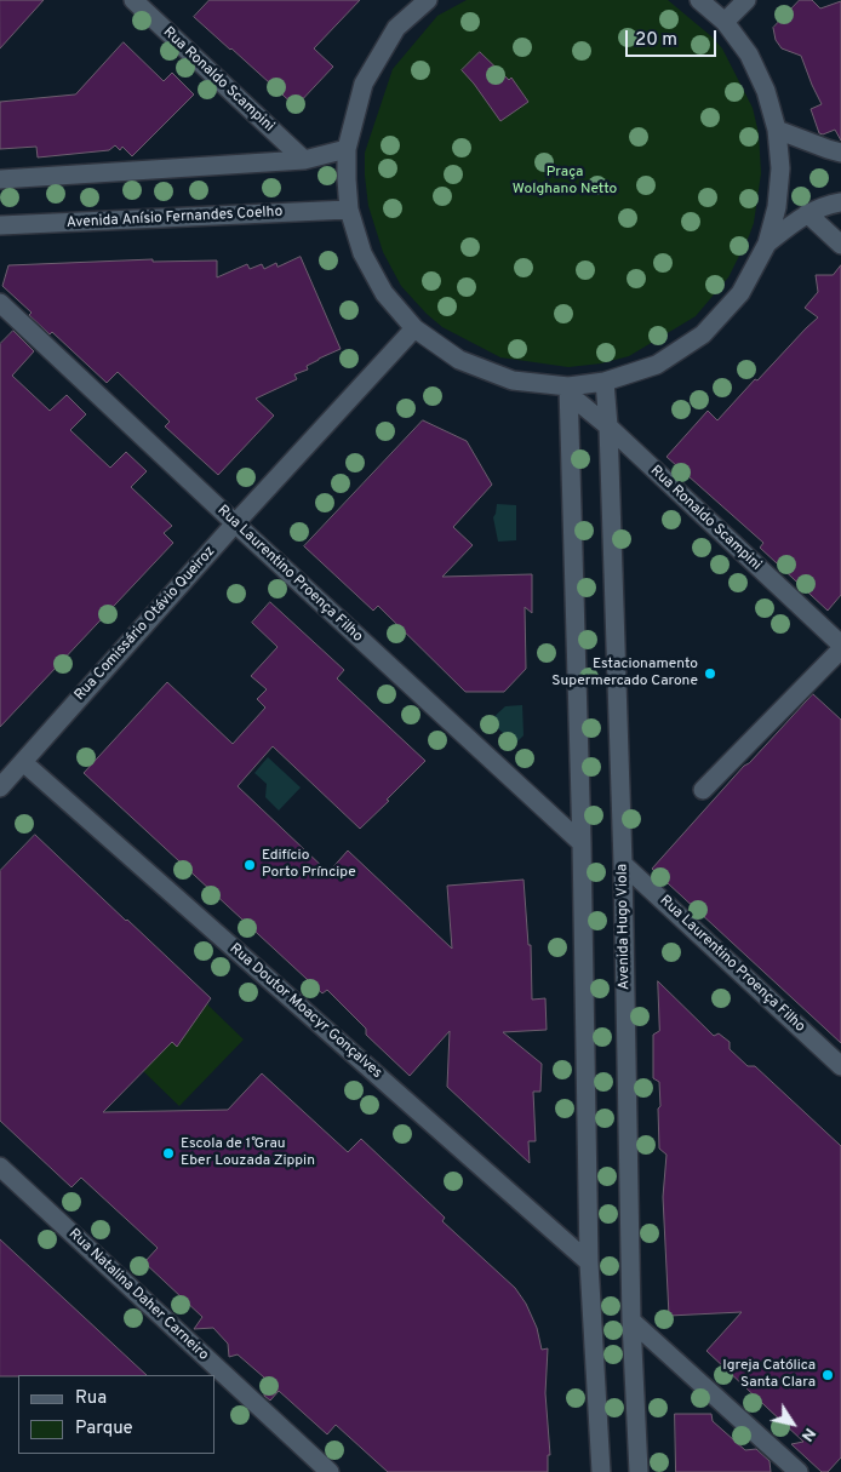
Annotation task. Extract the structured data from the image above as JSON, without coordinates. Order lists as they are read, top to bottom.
{
  "streets": {
    "street": [
      "Rua Ronaldo Scampini",
      "Avenida Anísio Fernandes Coelho",
      "Rua Laurentino Proença Filho",
      "Rua Comissário Otávio Queiroz",
      "Avenida Hugo Viola",
      "Rua Doutor Moacyr Gonçalves",
      "Rua Natalina Daher Carneiro"
    ]
  },
  "crossings": [
    ["Rua Ronaldo Scampini", "Avenida Hugo Viola"],
    ["Rua Laurentino Proença Filho", "Rua Comissário Otávio Queiroz"],
    ["Rua Laurentino Proença Filho", "Avenida Hugo Viola"],
    ["Rua Comissário Otávio Queiroz", "Rua Doutor Moacyr Gonçalves"]
  ],
  "parks": ["Praça Wolghano Netto"],
  "places": [
    "Estacionamento Supermercado Carone",
    "Edifício Porto Príncipe",
    "Escola de 1˚ Grau Eber Louzada Zippin",
    "Igreja Católica Santa Clara"
  ],
  "legend": ["Rua", "Parque"],
  "scale_bar": "20 m",
  "north": "bottom right"
}
